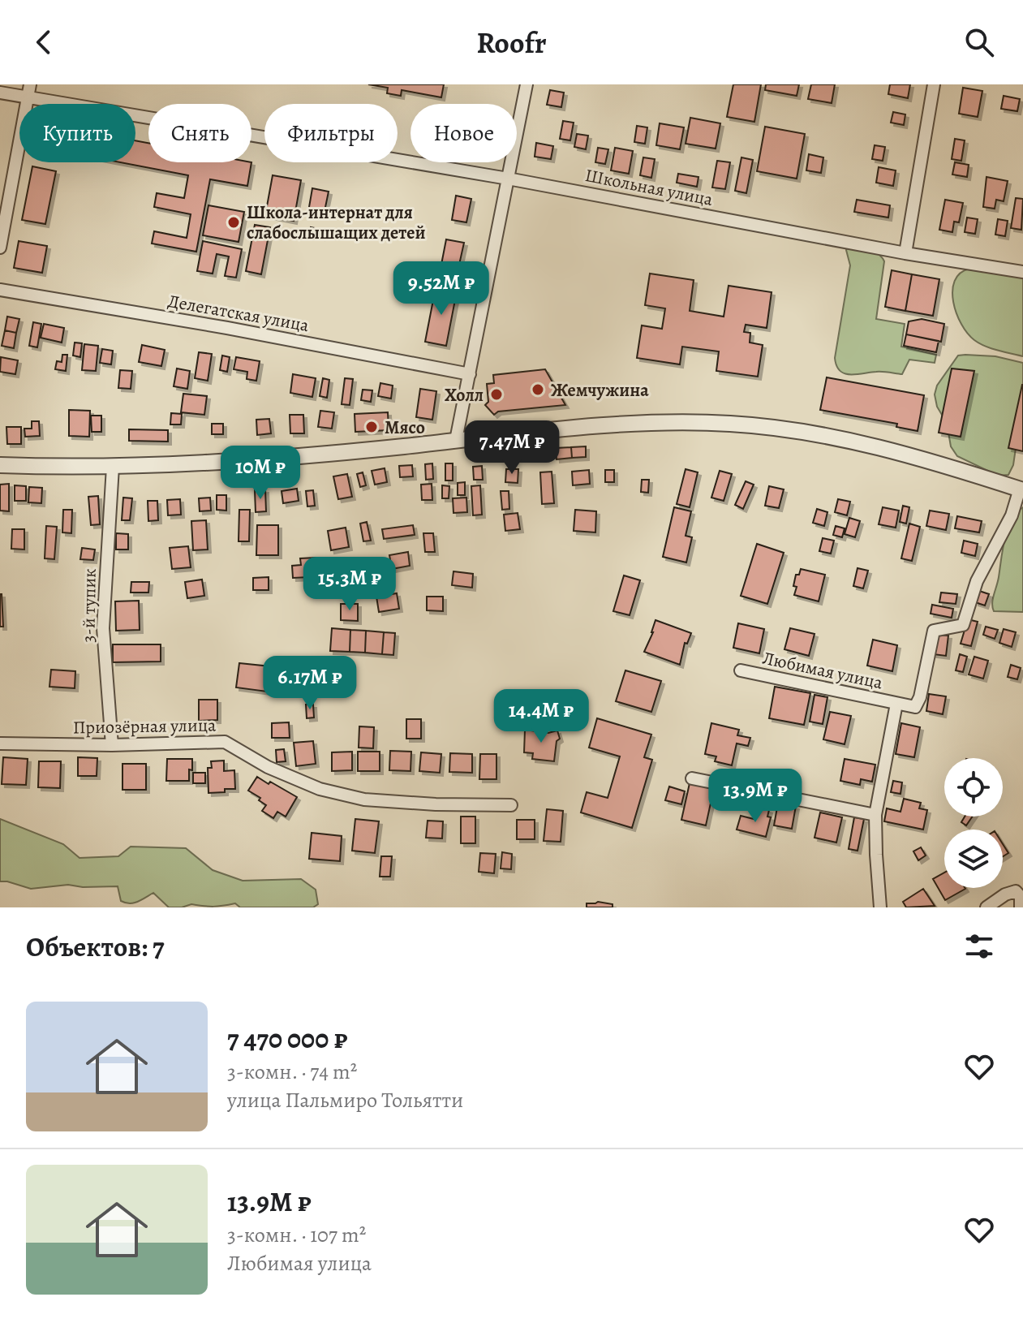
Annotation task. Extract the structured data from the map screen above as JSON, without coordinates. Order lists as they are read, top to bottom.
{
  "streets": {
    "street": [
      "Школьная улица",
      "Делегатская улица",
      "3-й тупик",
      "Любимая улица",
      "Приозёрная улица"
    ]
  },
  "crossings": [
    ["3-й тупик", "Приозёрная улица"]
  ],
  "places": [
    "Школа-интернат для слабослышащих детей",
    "Жемчужина",
    "Холл",
    "Мясо"
  ],
  "page": {
    "header": "Roofr",
    "chip": [
      "Купить",
      "Снять",
      "Фильтры",
      "Новое"
    ],
    "price": [
      "9.52M ₽",
      "7.47M ₽",
      "10M ₽",
      "15.3M ₽",
      "6.17M ₽",
      "14.4M ₽",
      "13.9M ₽"
    ],
    "heading": "Объектов: 7",
    "list": [
      {
        "name": "7 470 000 ₽",
        "note": "3-комн. · 74 m² · улица Пальмиро Тольятти"
      },
      {
        "name": "13.9M ₽",
        "note": "3-комн. · 107 m² · Любимая улица"
      }
    ]
  }
}
